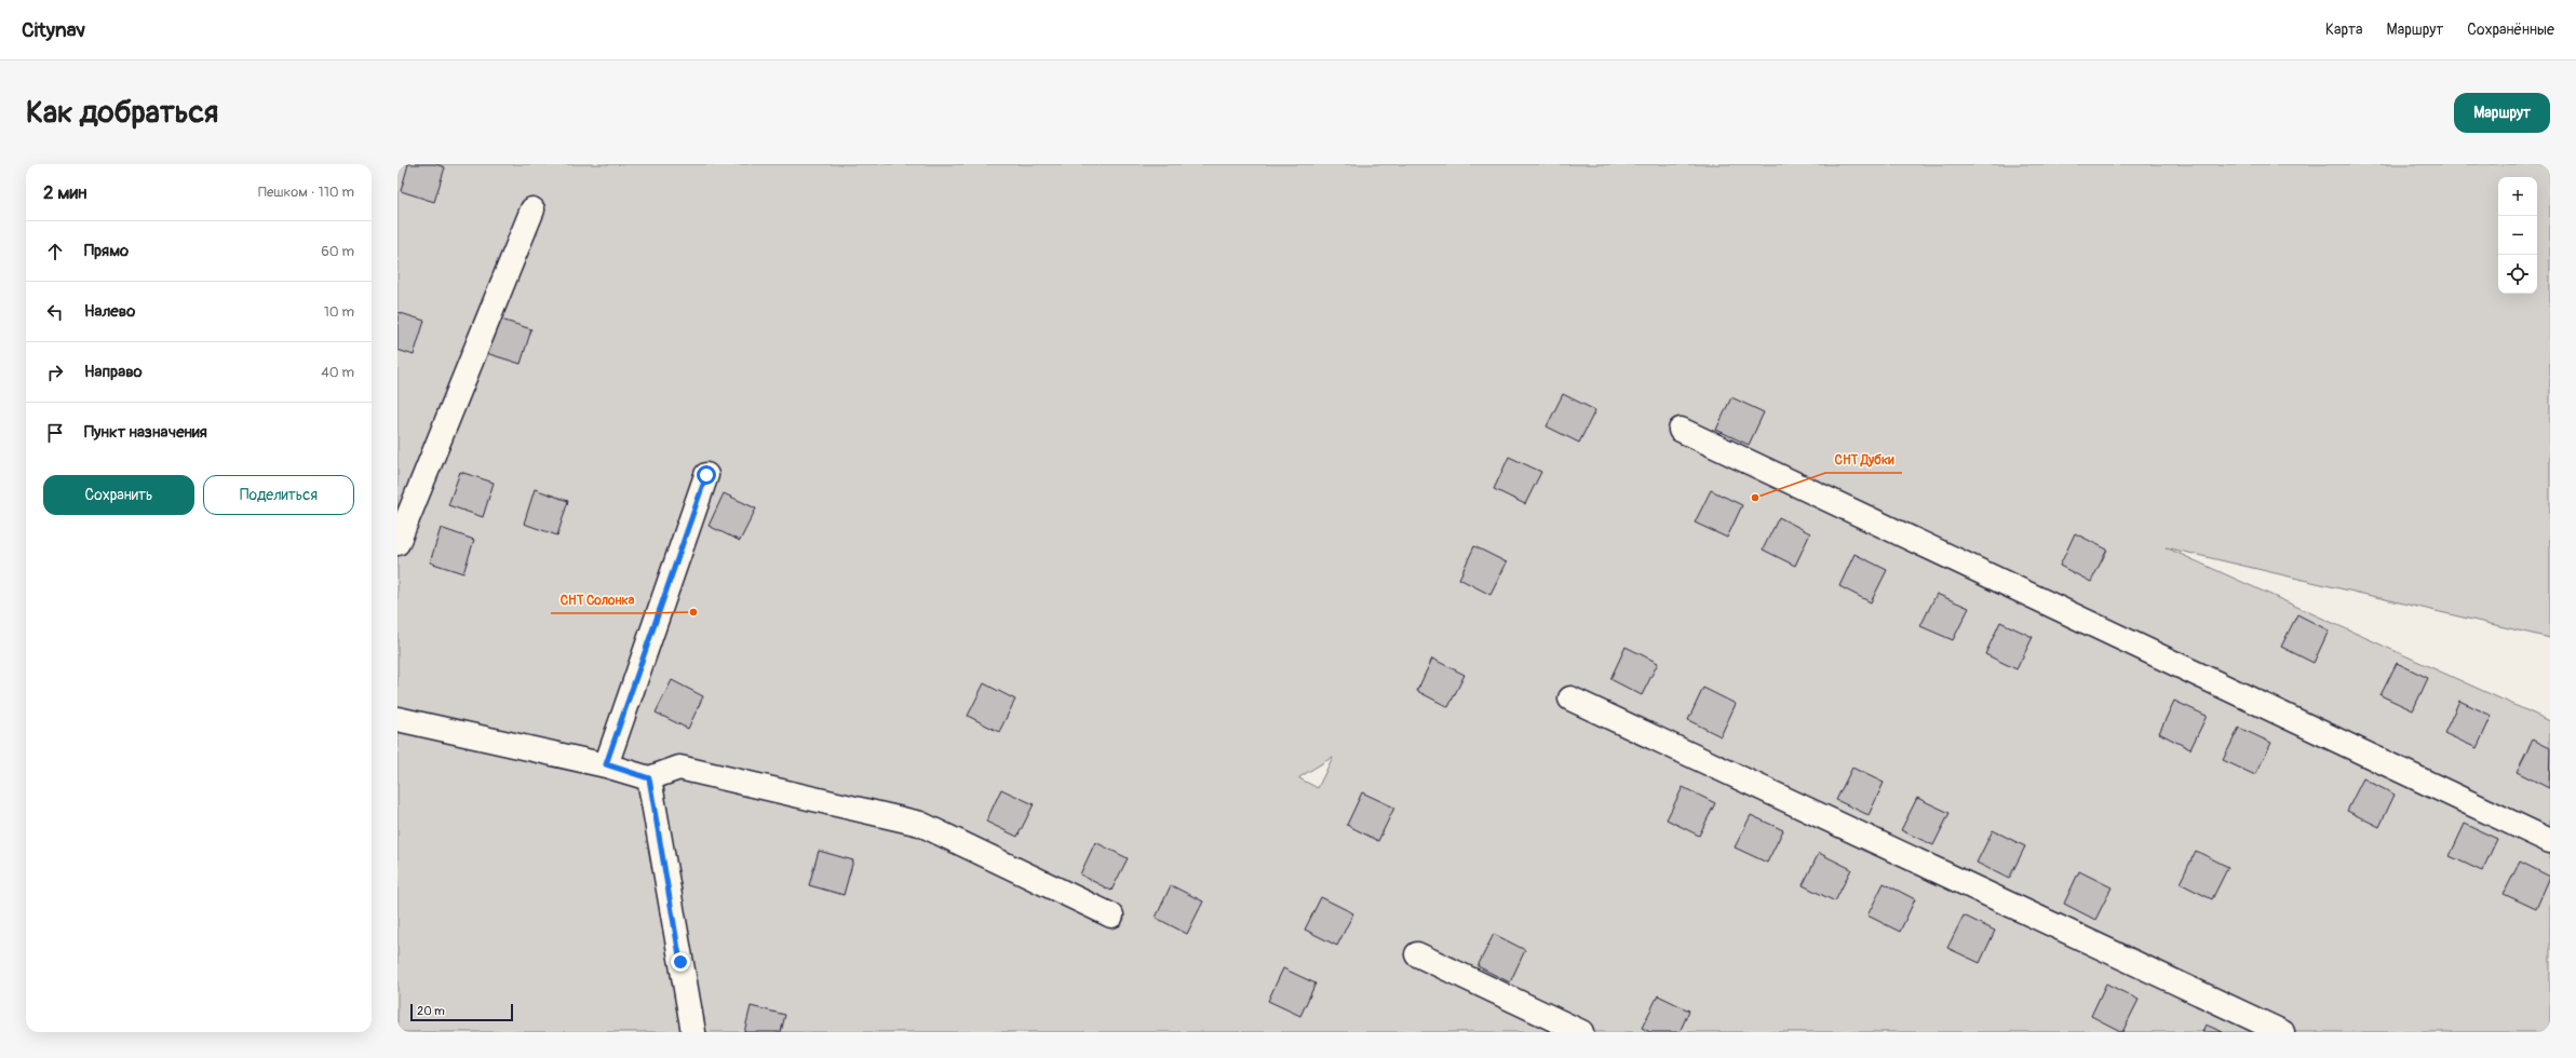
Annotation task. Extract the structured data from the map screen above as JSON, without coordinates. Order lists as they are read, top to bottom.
{
  "places": ["СНТ Дубки", "СНТ Солонка"],
  "scale_bar": "20 m",
  "page": {
    "header": "Citynav",
    "nav": ["Карта", "Маршрут", "Сохранённые"],
    "buttons": [
      "Маршрут",
      ["Сохранить", "Поделиться"]
    ],
    "title": "Как добраться",
    "heading": ["2 мин", "Пешком · 110 m"],
    "map_buttons": ["+", "−"],
    "list": [
      ["Прямо", "60 m"],
      ["Налево", "10 m"],
      ["Направо", "40 m"],
      "Пункт назначения"
    ],
    "scale": "20 m"
  }
}
